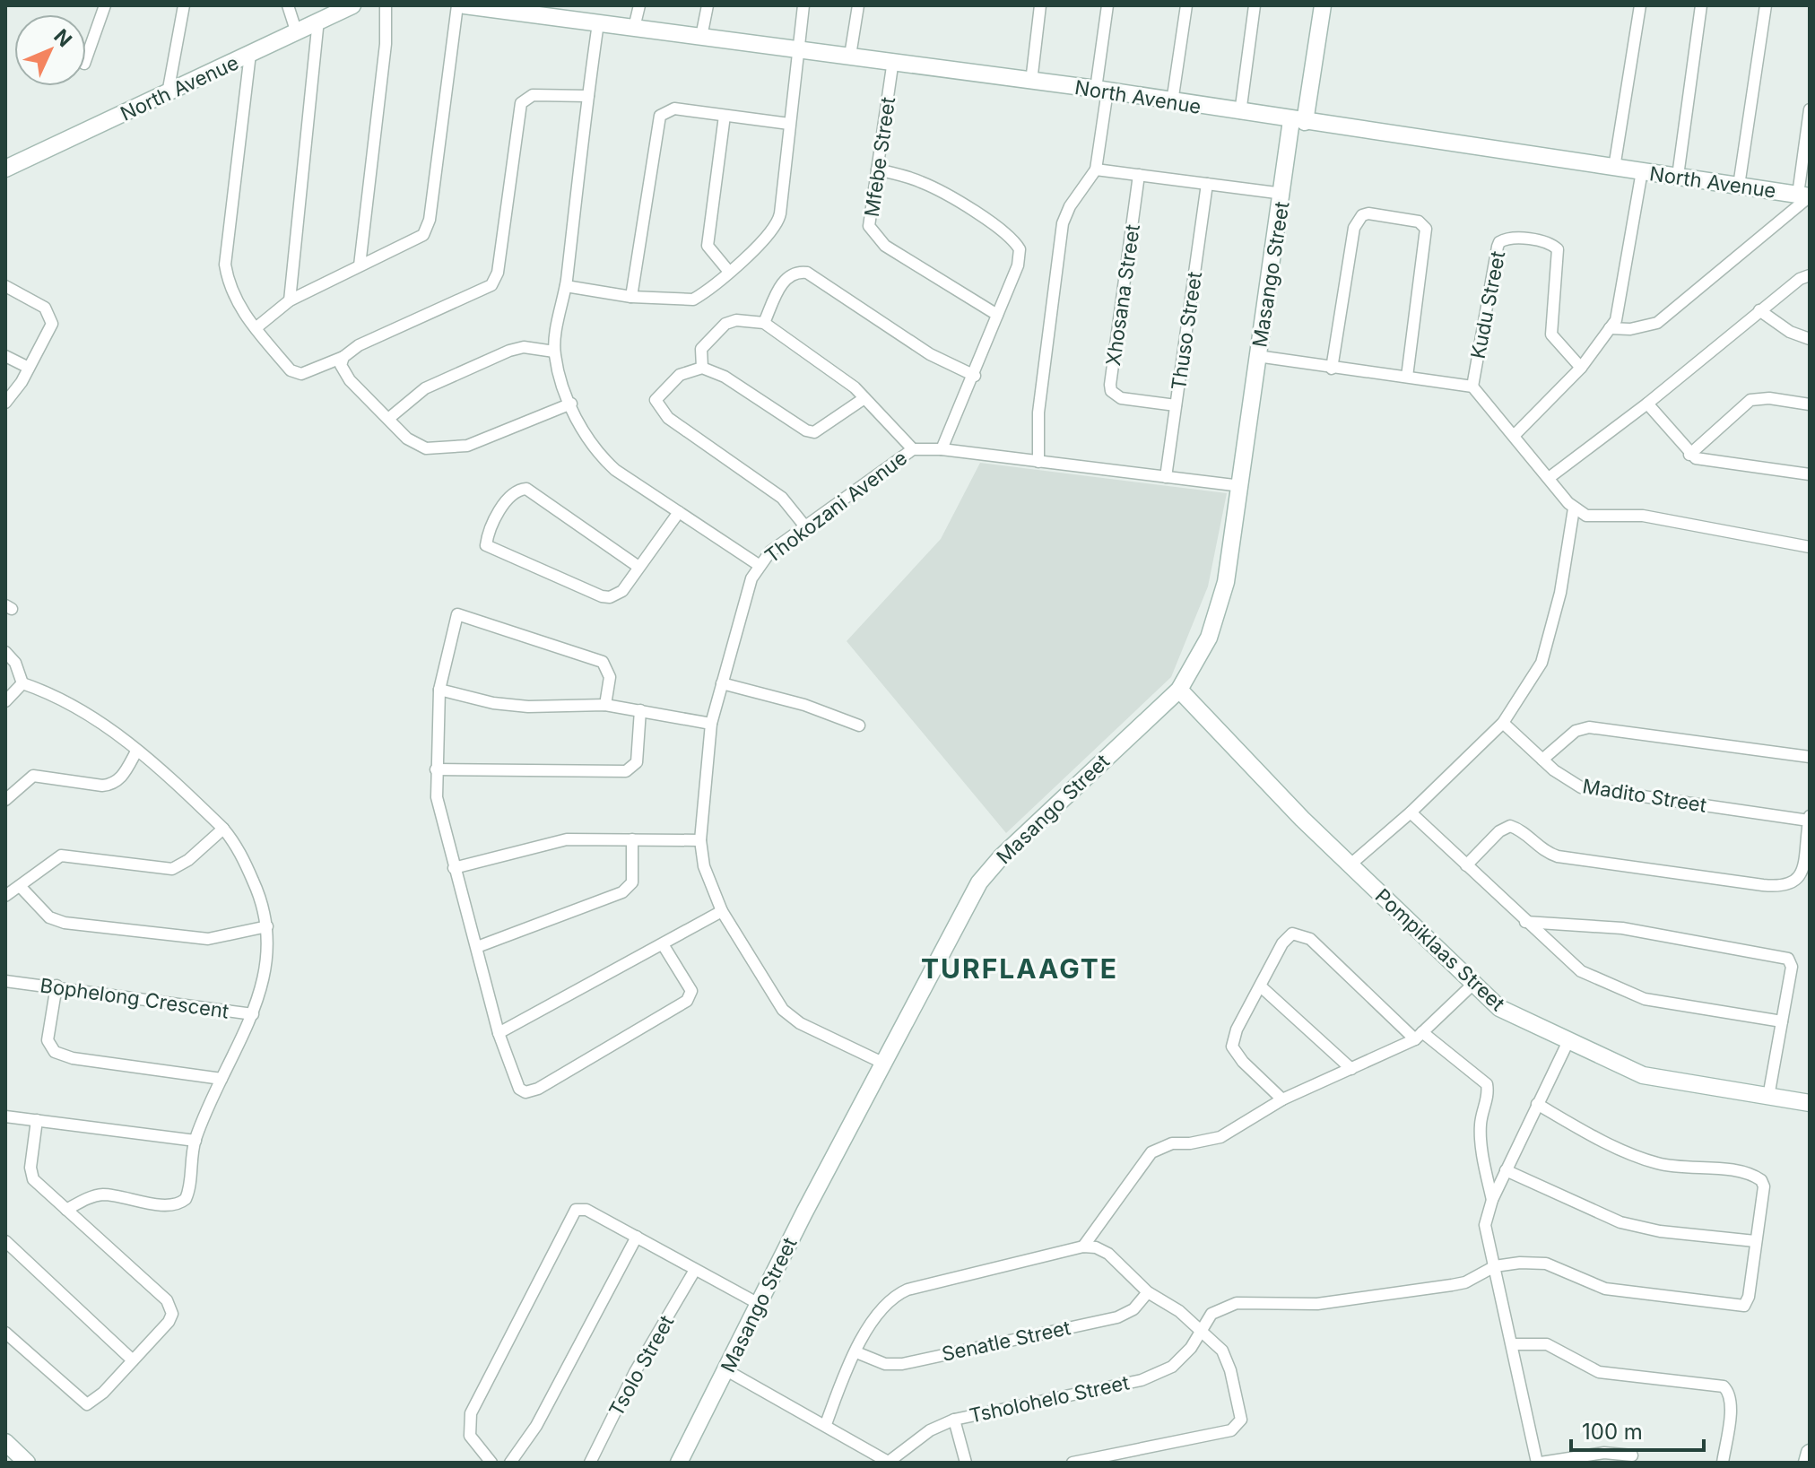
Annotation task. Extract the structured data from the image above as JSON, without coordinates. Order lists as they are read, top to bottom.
{
  "streets": {
    "street": [
      "North Avenue",
      "Mfebe Street",
      "Masango Street",
      "Xhosana Street",
      "Kudu Street",
      "Thuso Street",
      "Thokozani Avenue",
      "Madito Street",
      "Pompiklaas Street",
      "Bophelong Crescent",
      "Senatle Street",
      "Tsolo Street",
      "Tsholohelo Street"
    ]
  },
  "crossings": [
    ["North Avenue", "Mfebe Street"],
    ["North Avenue", "Masango Street"],
    ["Masango Street", "Thokozani Avenue"],
    ["Masango Street", "Pompiklaas Street"],
    ["Xhosana Street", "Thuso Street"],
    ["Thuso Street", "Thokozani Avenue"]
  ],
  "districts": ["TURFLAAGTE"],
  "scale_bar": "100 m",
  "north": "top right"
}
